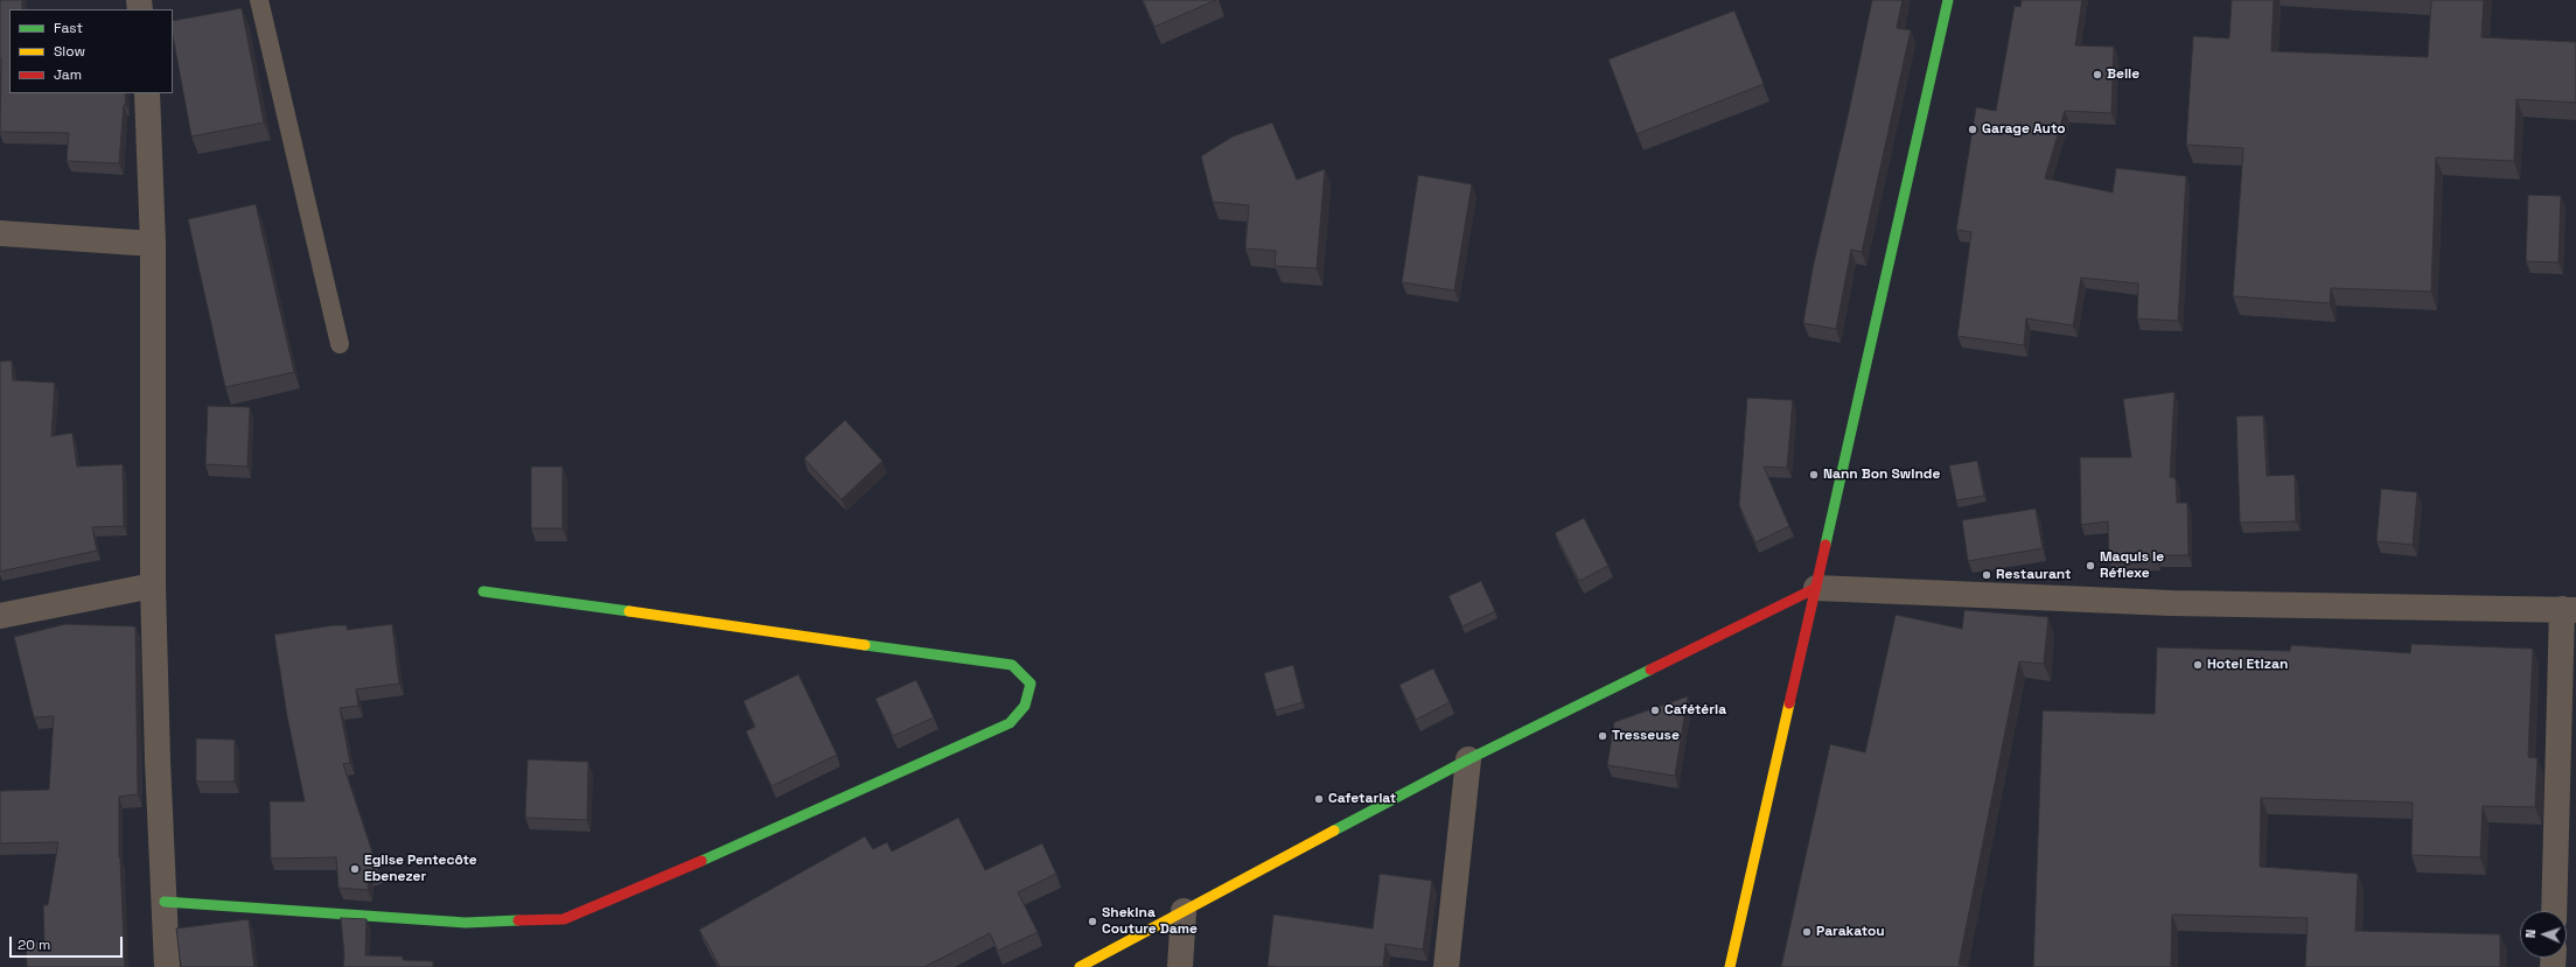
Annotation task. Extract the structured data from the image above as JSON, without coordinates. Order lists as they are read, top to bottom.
{
  "places": [
    "Belle",
    "Garage Auto",
    "Nann Bon Swinde",
    "Maquis le Réflexe",
    "Restaurant",
    "Hotel Etizan",
    "Cafétéria",
    "Tresseuse",
    "Cafetariat",
    "Eglise Pentecôte Ebenezer",
    "Shekina Couture Dame",
    "Parakatou"
  ],
  "legend": ["Fast", "Slow", "Jam"],
  "scale_bar": "20 m",
  "north": "left"
}
